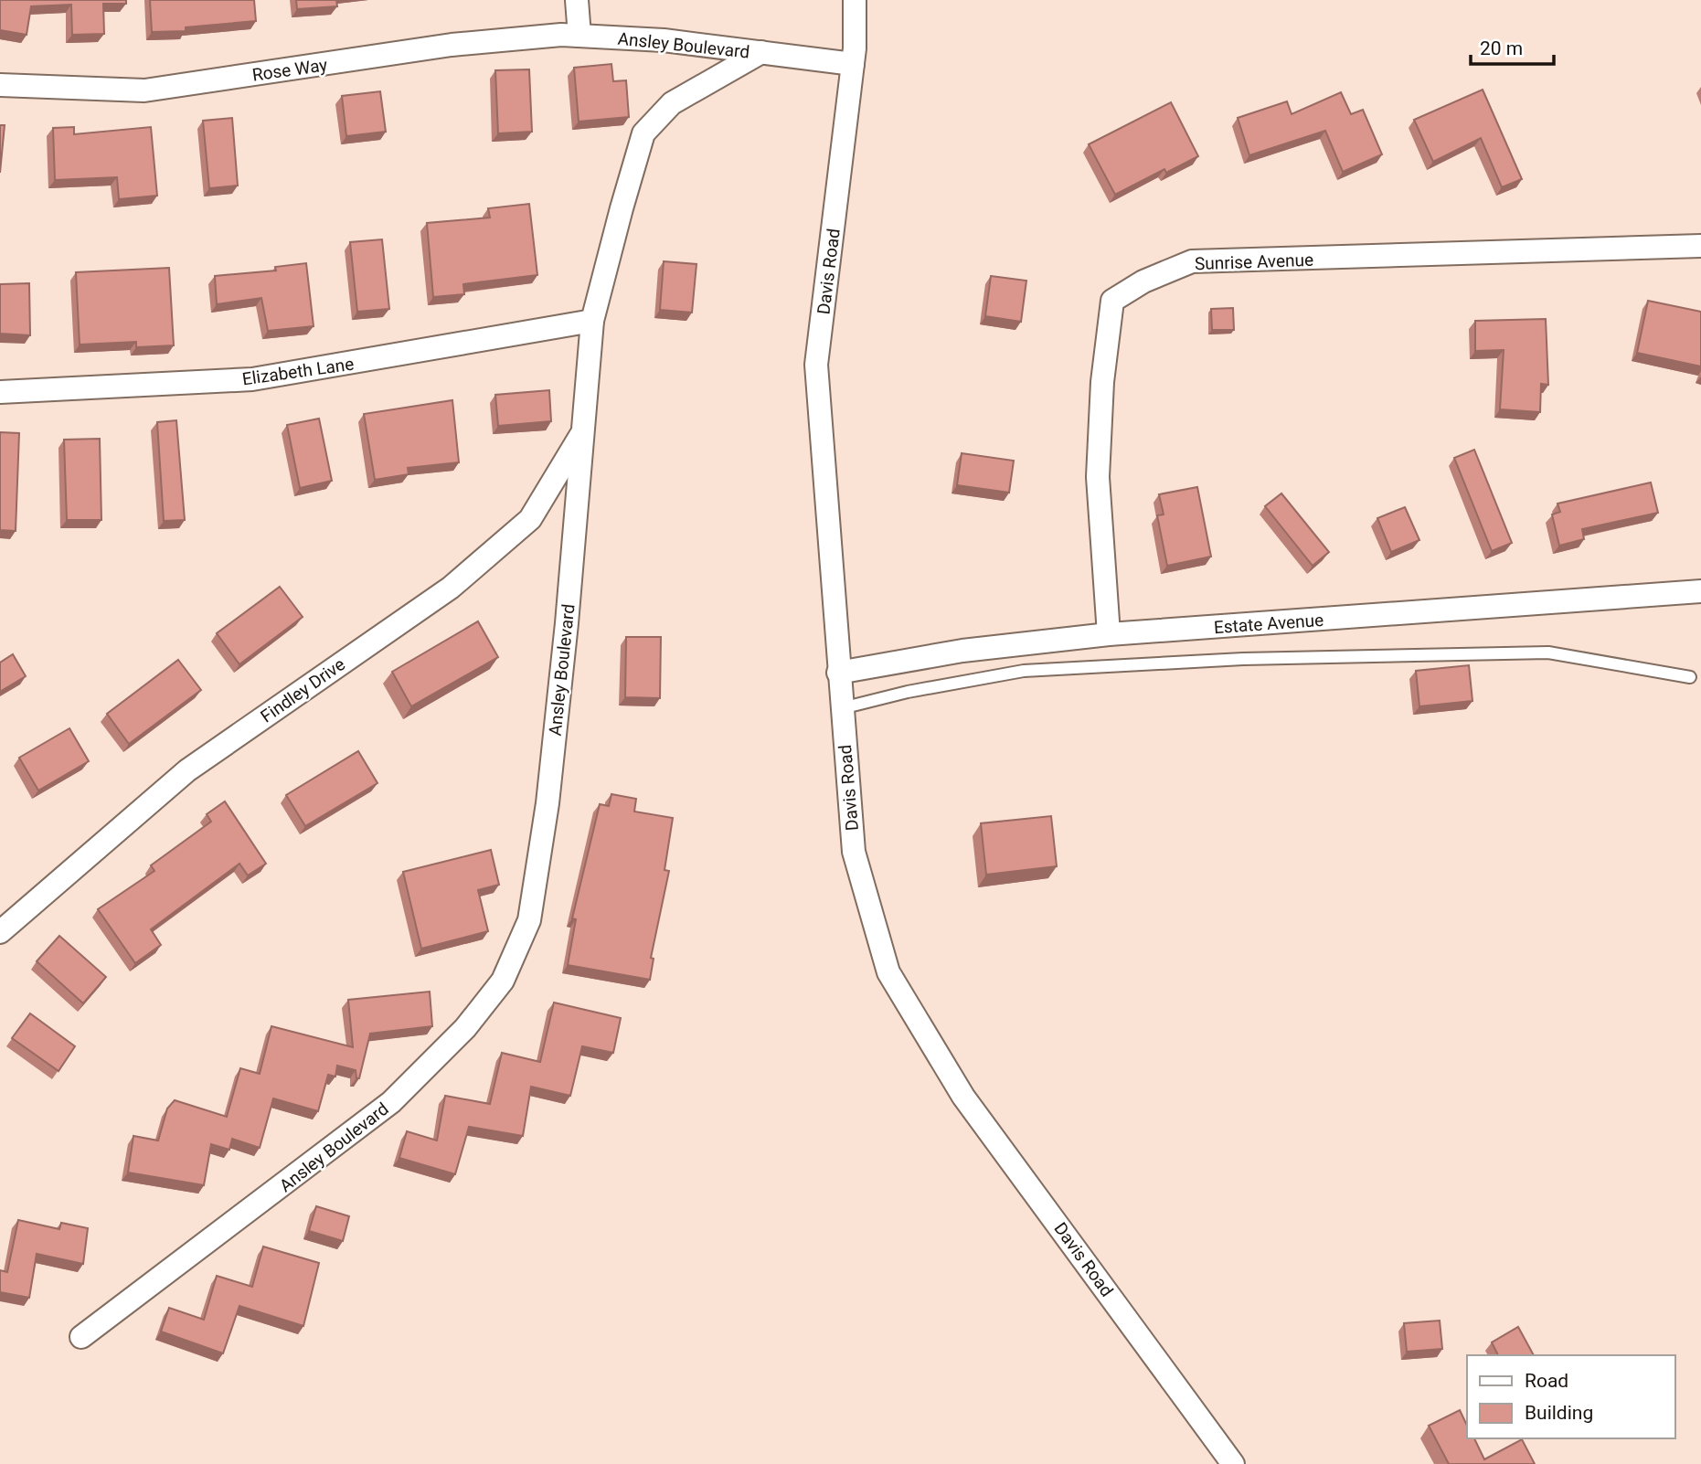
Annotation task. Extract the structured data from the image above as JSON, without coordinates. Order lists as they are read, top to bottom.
{
  "streets": {
    "street": [
      "Ansley Boulevard",
      "Rose Way",
      "Sunrise Avenue",
      "Davis Road",
      "Elizabeth Lane",
      "Estate Avenue",
      "Findley Drive"
    ]
  },
  "crossings": [
    ["Ansley Boulevard", "Rose Way"],
    ["Ansley Boulevard", "Elizabeth Lane"],
    ["Ansley Boulevard", "Findley Drive"],
    ["Sunrise Avenue", "Estate Avenue"],
    ["Davis Road", "Estate Avenue"]
  ],
  "legend": ["Road", "Building"],
  "scale_bar": "20 m"
}
